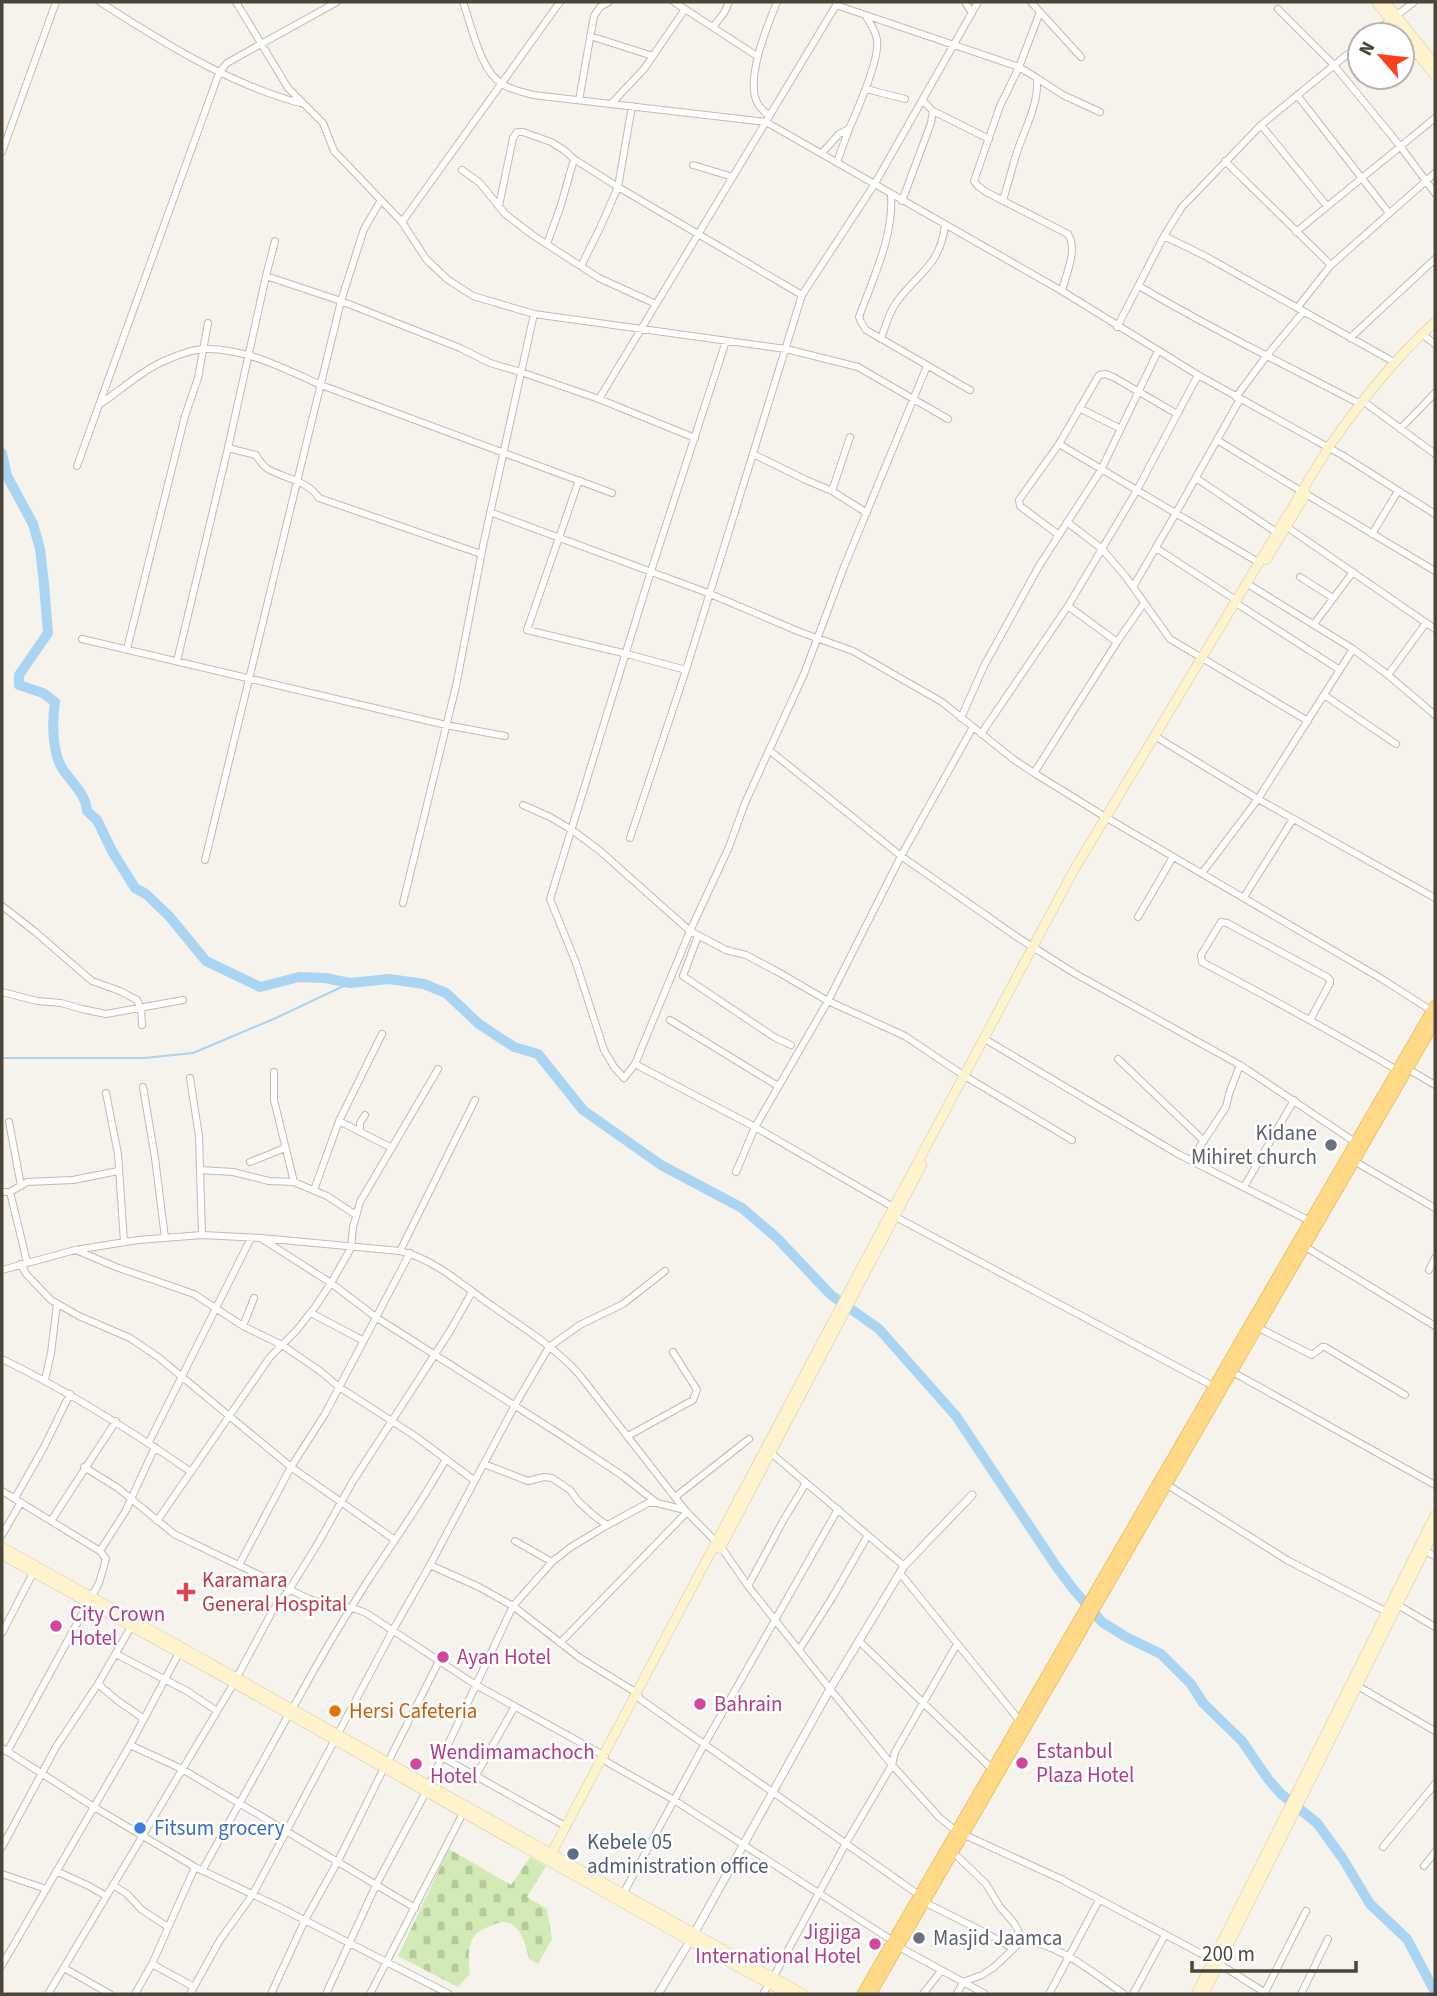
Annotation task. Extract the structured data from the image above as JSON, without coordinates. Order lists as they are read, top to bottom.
{
  "places": {
    "other": [
      "Kidane Mihiret church",
      "City Crown Hotel",
      "Ayan Hotel",
      "Bahrain",
      "Hersi Cafeteria",
      "Estanbul Plaza Hotel",
      "Wendimamachoch Hotel",
      "Fitsum grocery",
      "Kebele 05 administration office",
      "Masjid Jaamca",
      "Jigjiga International Hotel"
    ],
    "health": ["Karamara General Hospital"]
  },
  "scale_bar": "200 m",
  "north": "top left"
}
